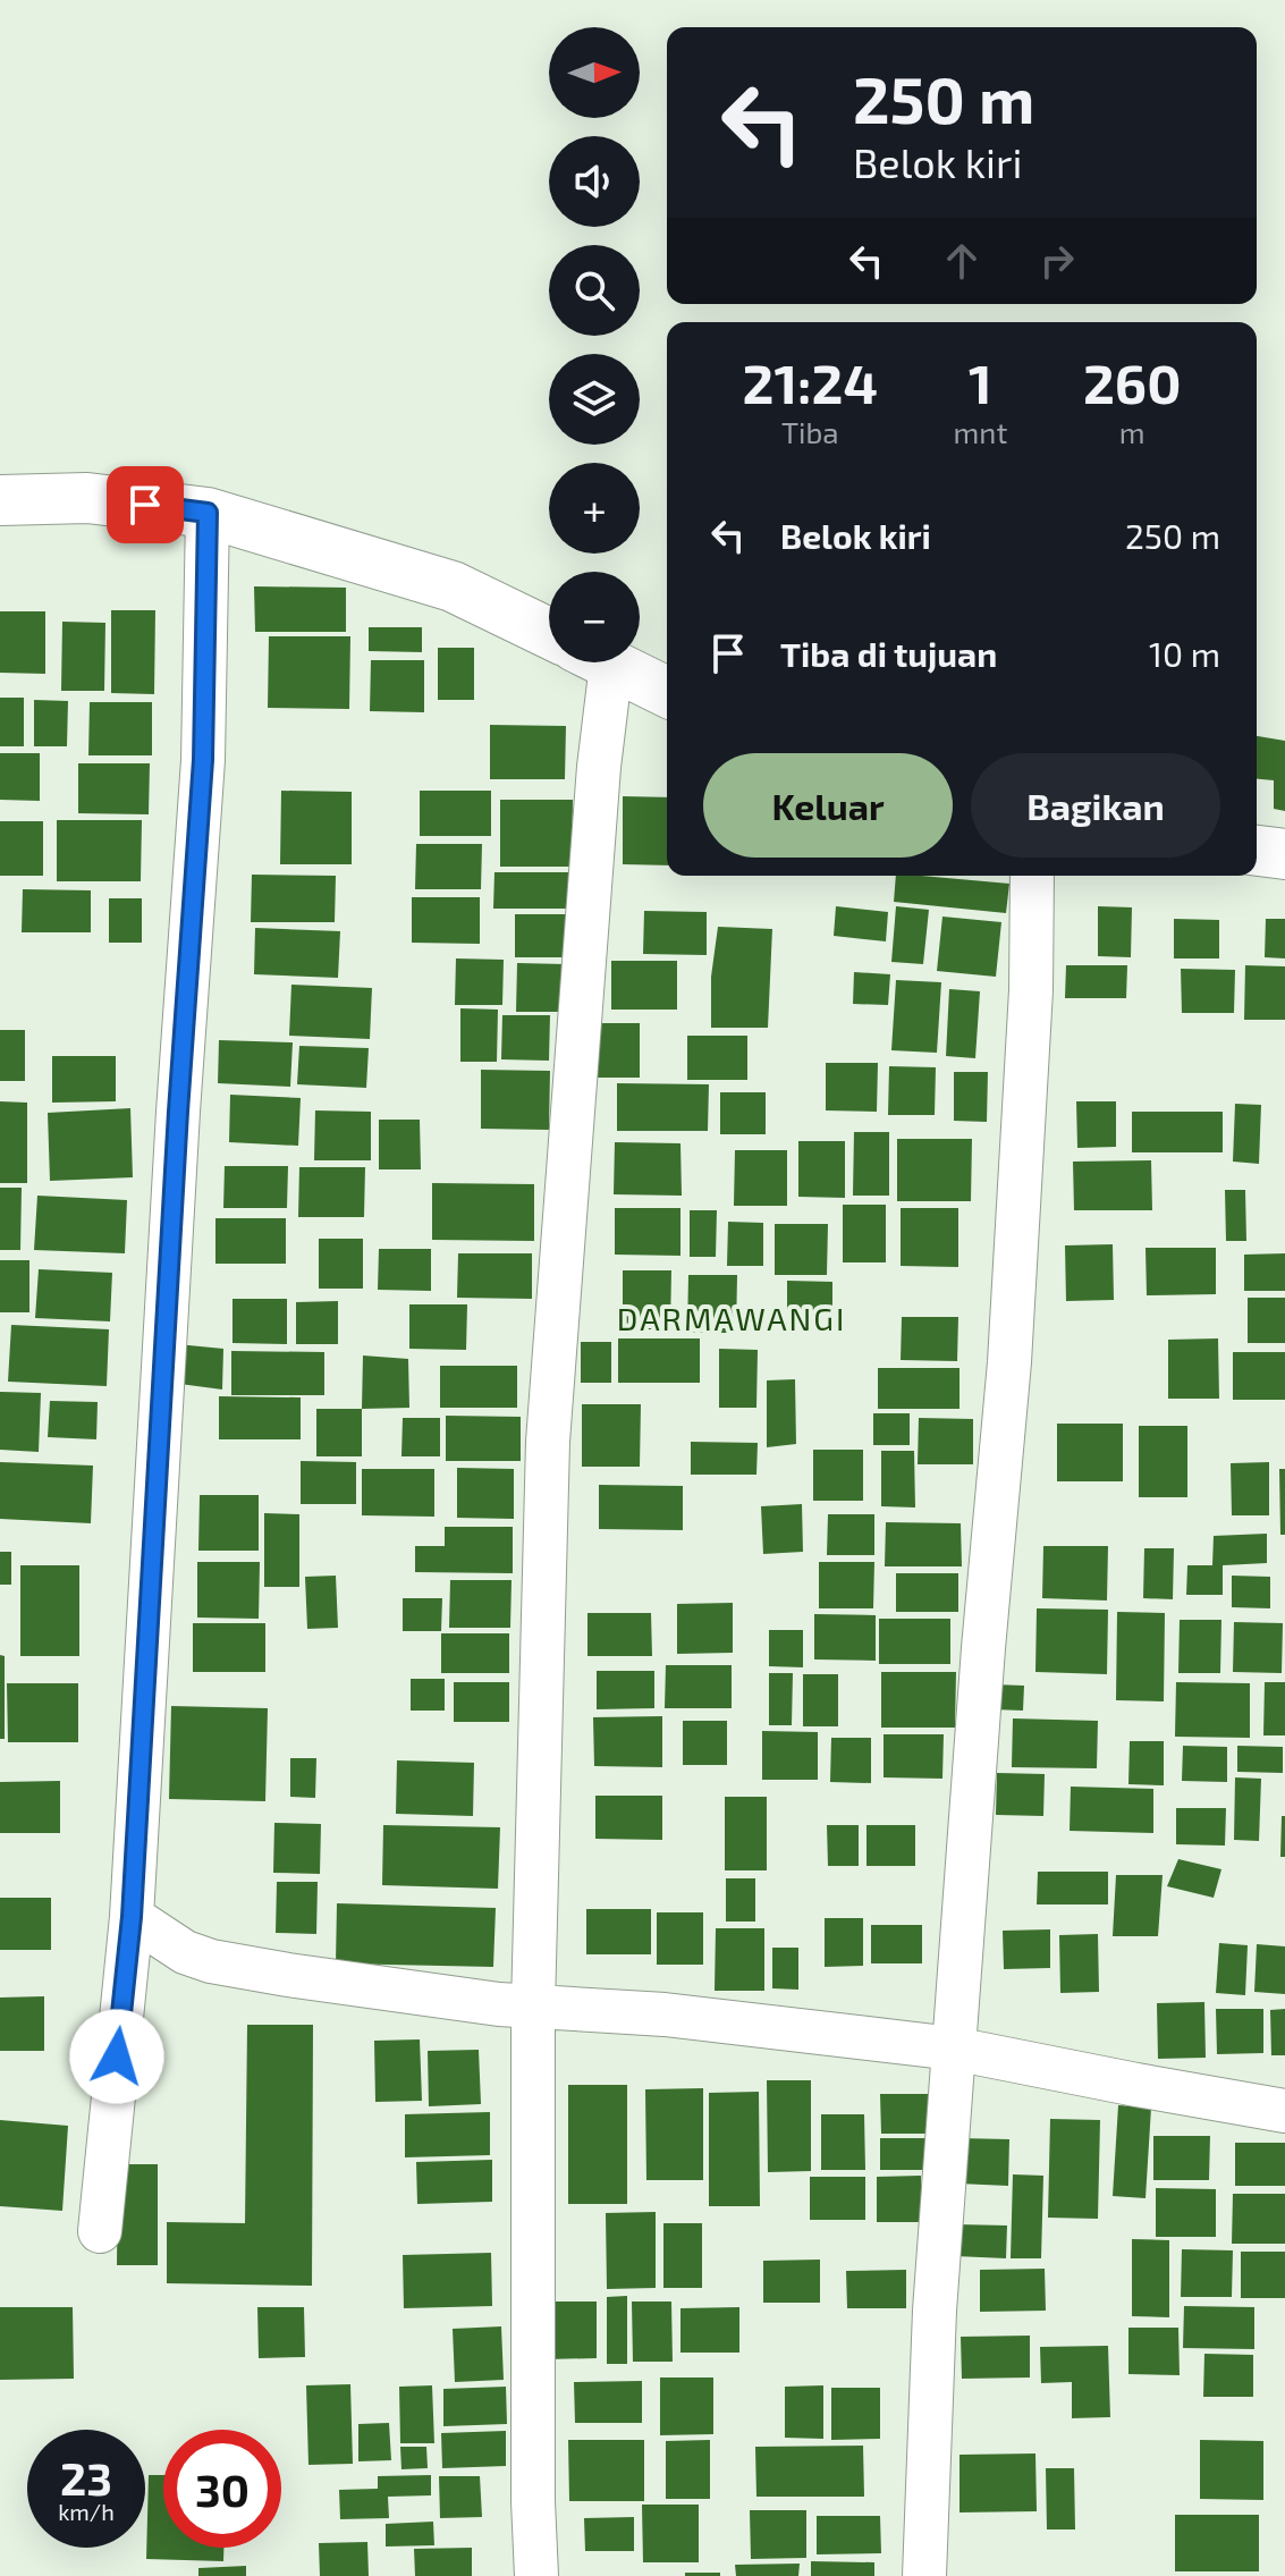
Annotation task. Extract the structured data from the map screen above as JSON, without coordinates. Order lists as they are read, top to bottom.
{
  "districts": ["DARMAWANGI"],
  "north": "right",
  "page": {
    "map_buttons": ["+", "−"],
    "turn": ["250 m", "Belok kiri"],
    "eta": [
      "21:24",
      "Tiba",
      "1",
      "mnt",
      "260",
      "m"
    ],
    "list": [
      {
        "name": "Belok kiri",
        "value": "250 m"
      },
      {
        "name": "Tiba di tujuan",
        "value": "10 m"
      }
    ],
    "buttons": ["Keluar", "Bagikan"],
    "speed": "23 km/h",
    "limit": "30"
  }
}
